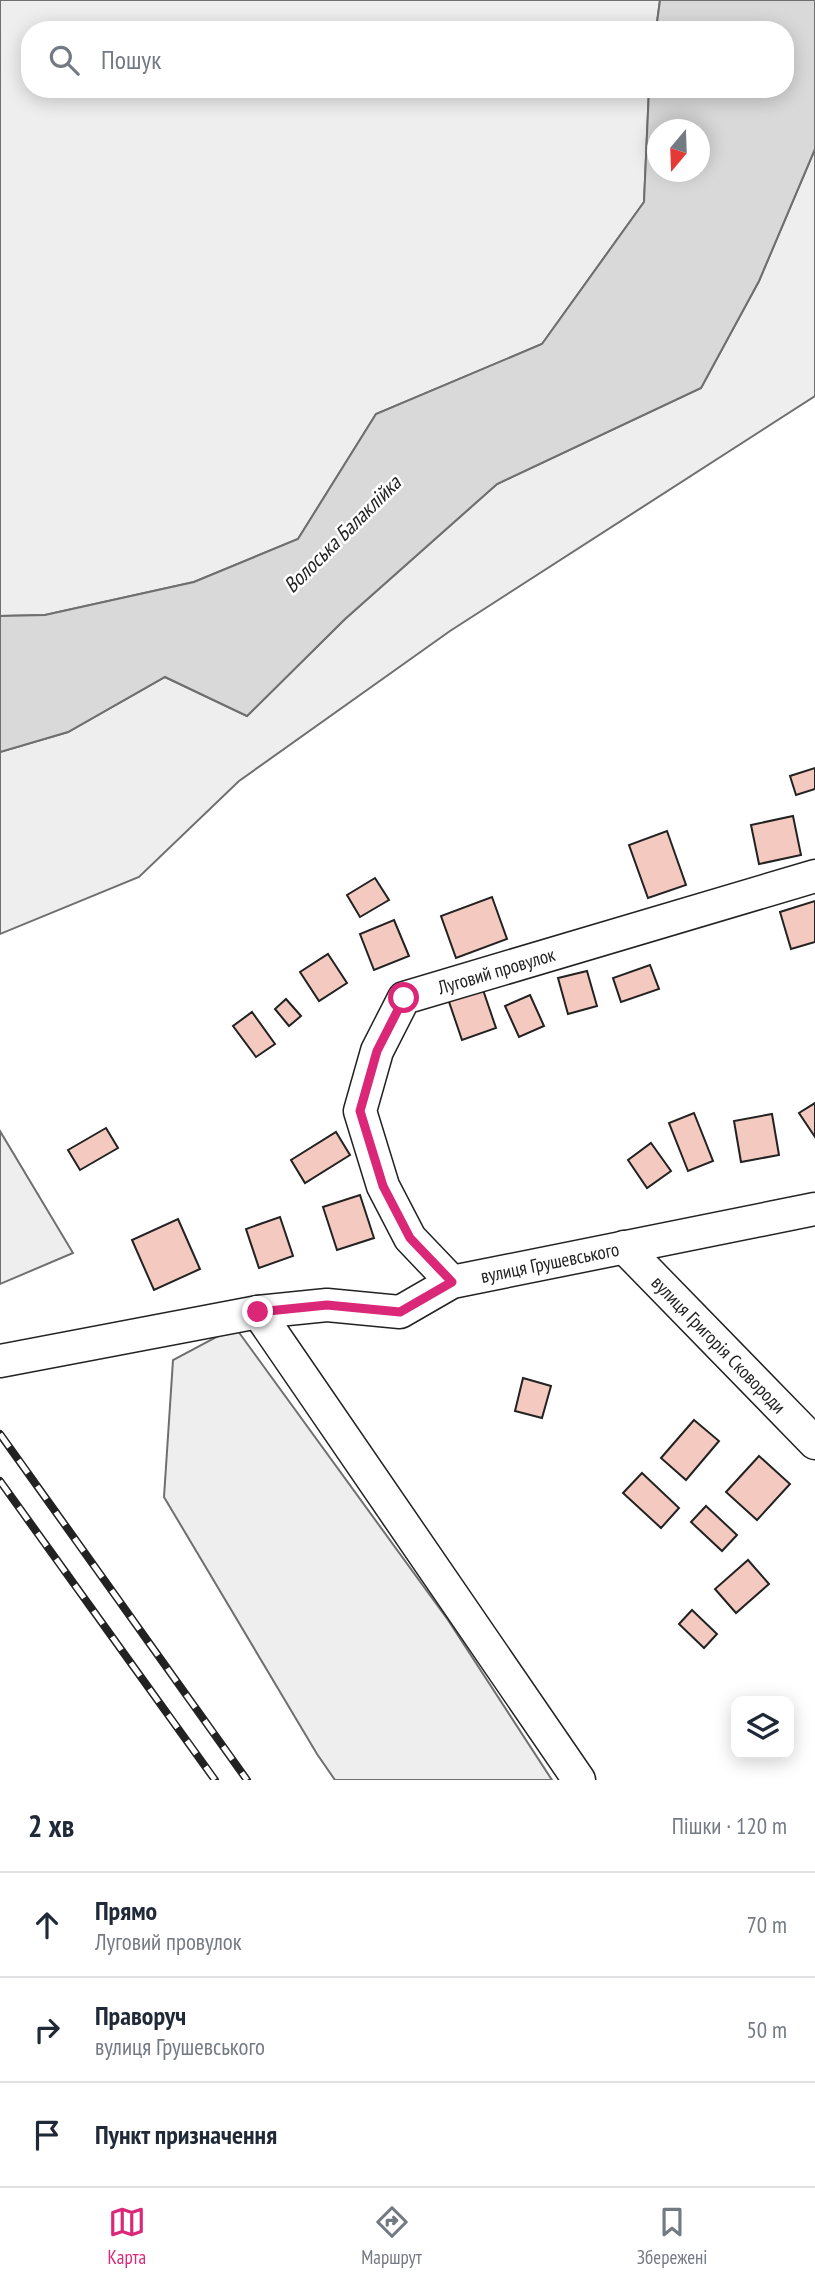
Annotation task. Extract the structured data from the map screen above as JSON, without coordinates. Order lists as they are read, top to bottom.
{
  "streets": {
    "street": ["Луговий провулок", "вулиця Грушевського", "вулиця Григорія Сковороди"]
  },
  "crossings": [
    ["Луговий провулок", "вулиця Грушевського"],
    ["вулиця Грушевського", "вулиця Григорія Сковороди"]
  ],
  "water": ["Волоська Балаклійка"],
  "north": "bottom",
  "page": {
    "search": "Пошук",
    "heading": ["2 хв", "Пішки · 120 m"],
    "list": [
      ["Прямо", "Луговий провулок", "70 m"],
      ["Праворуч", "вулиця Грушевського", "50 m"],
      "Пункт призначення"
    ],
    "nav": ["Карта", "Маршрут", "Збережені"]
  }
}
